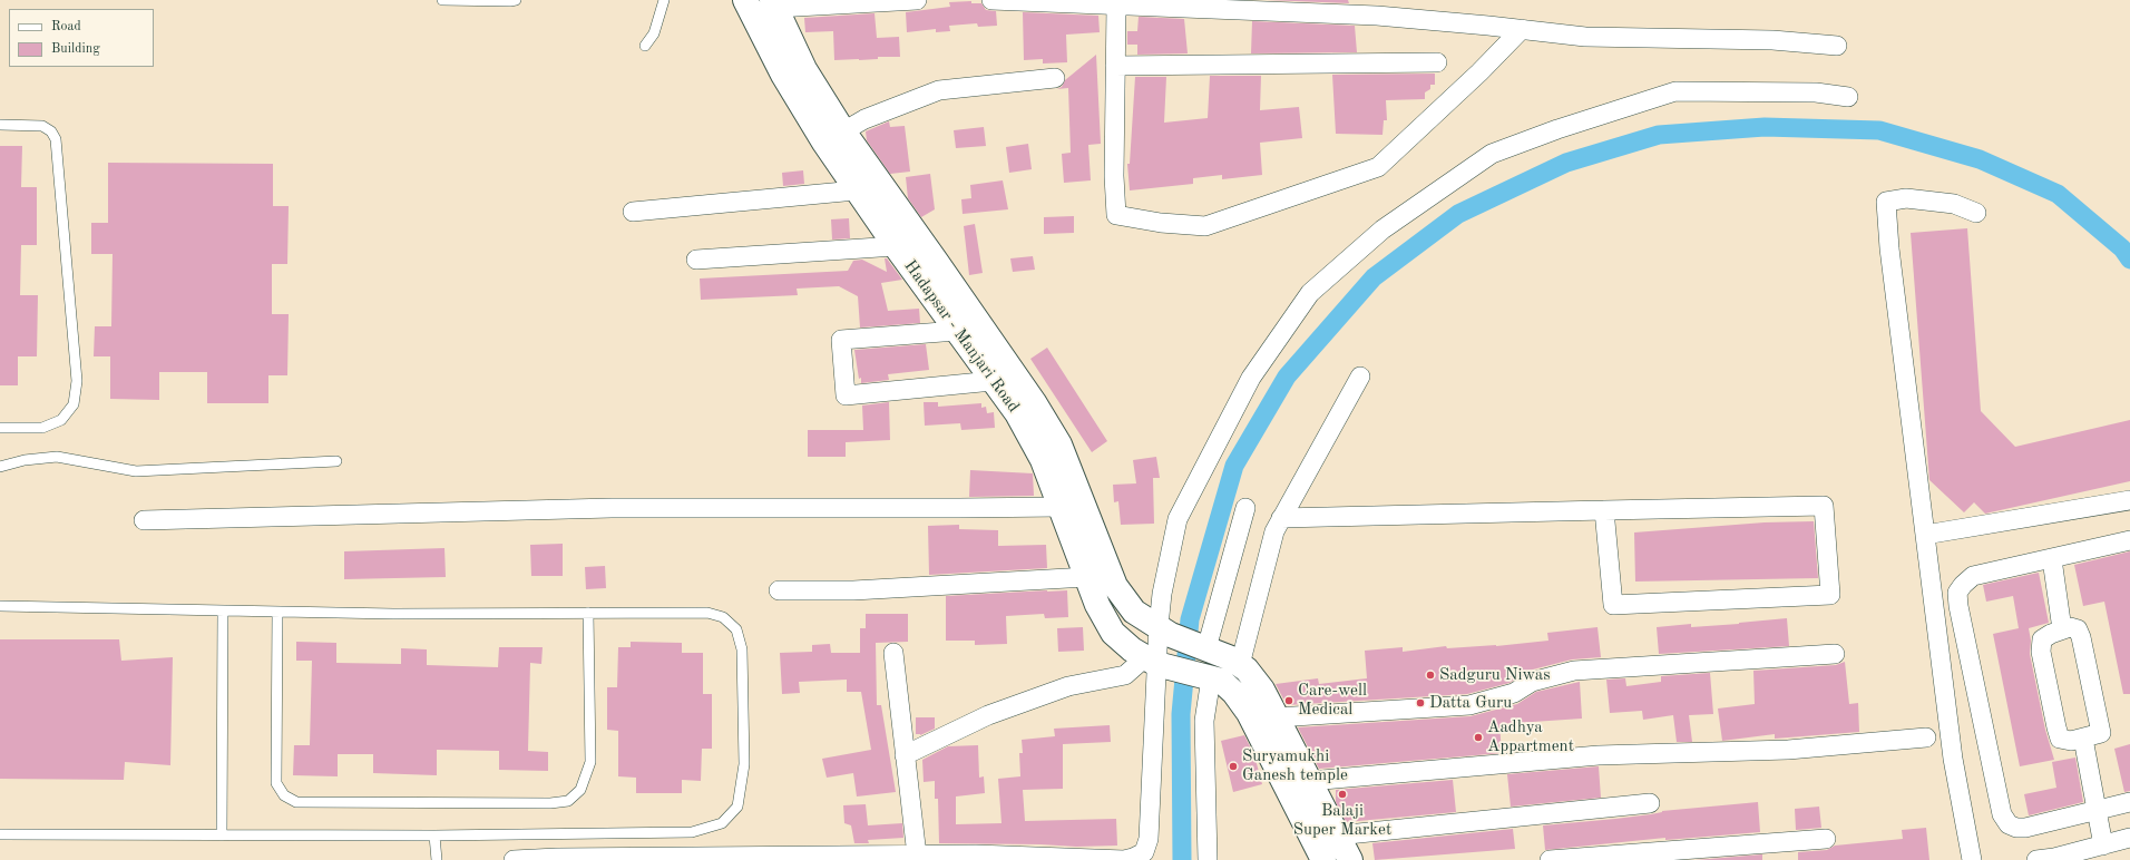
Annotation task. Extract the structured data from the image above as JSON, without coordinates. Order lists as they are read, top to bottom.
{
  "streets": {
    "main road": ["Hadapsar - Manjari Road"]
  },
  "places": [
    "Sadguru Niwas",
    "Care-well Medical",
    "Datta Guru",
    "Aadhya Appartment",
    "Suryamukhi Ganesh temple",
    "Balaji Super Market"
  ],
  "legend": ["Road", "Building"]
}
